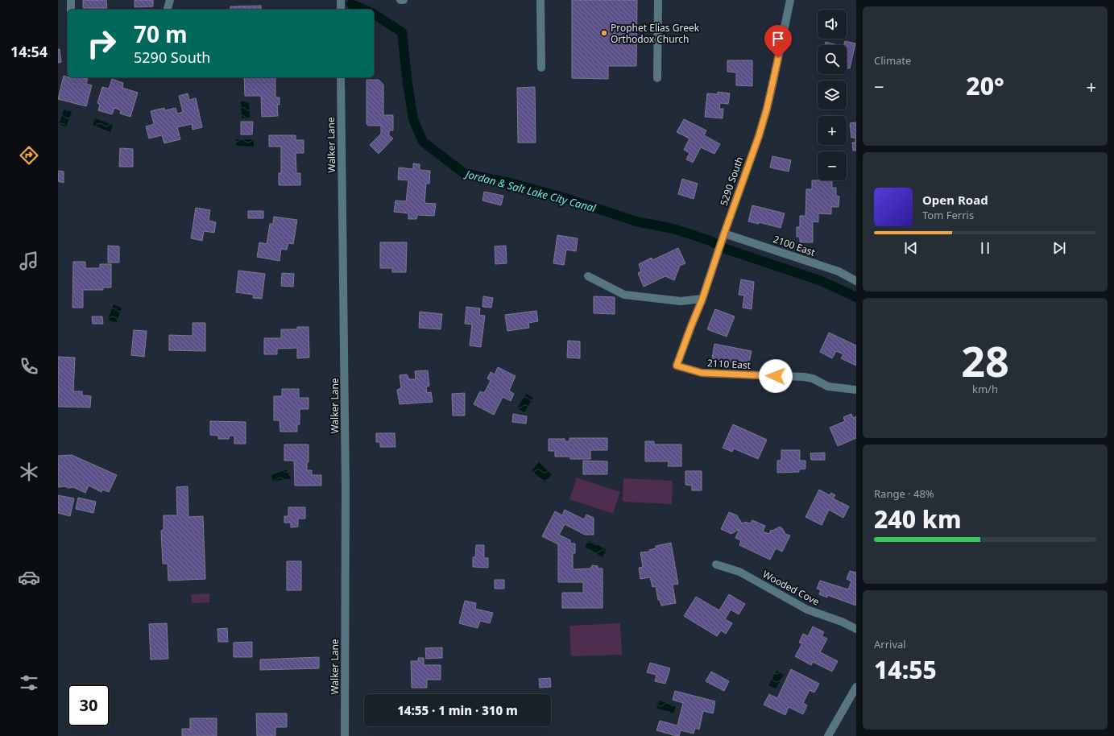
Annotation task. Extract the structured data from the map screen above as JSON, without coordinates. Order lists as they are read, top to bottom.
{
  "streets": {
    "street": [
      "Walker Lane",
      "5290 South",
      "2100 East",
      "2110 East",
      "Wooded Cove"
    ]
  },
  "crossings": [
    ["5290 South", "2100 East"],
    ["5290 South", "2110 East"]
  ],
  "water": ["Jordan & Salt Lake City Canal"],
  "places": ["Prophet Elias Greek Orthodox Church"],
  "page": {
    "tabs": "14:54",
    "tile": [
      "Climate",
      ["28", "km/h"],
      ["Range · 48%", "240 km"],
      ["Arrival", "14:55"]
    ],
    "map_buttons": ["+", "−"],
    "turn": ["70 m", "5290 South"],
    "heat": ["−", "20°", "+"],
    "song": ["Open Road", "Tom Ferris"],
    "limit": "30",
    "trip": "14:55 · 1 min · 310 m"
  }
}
